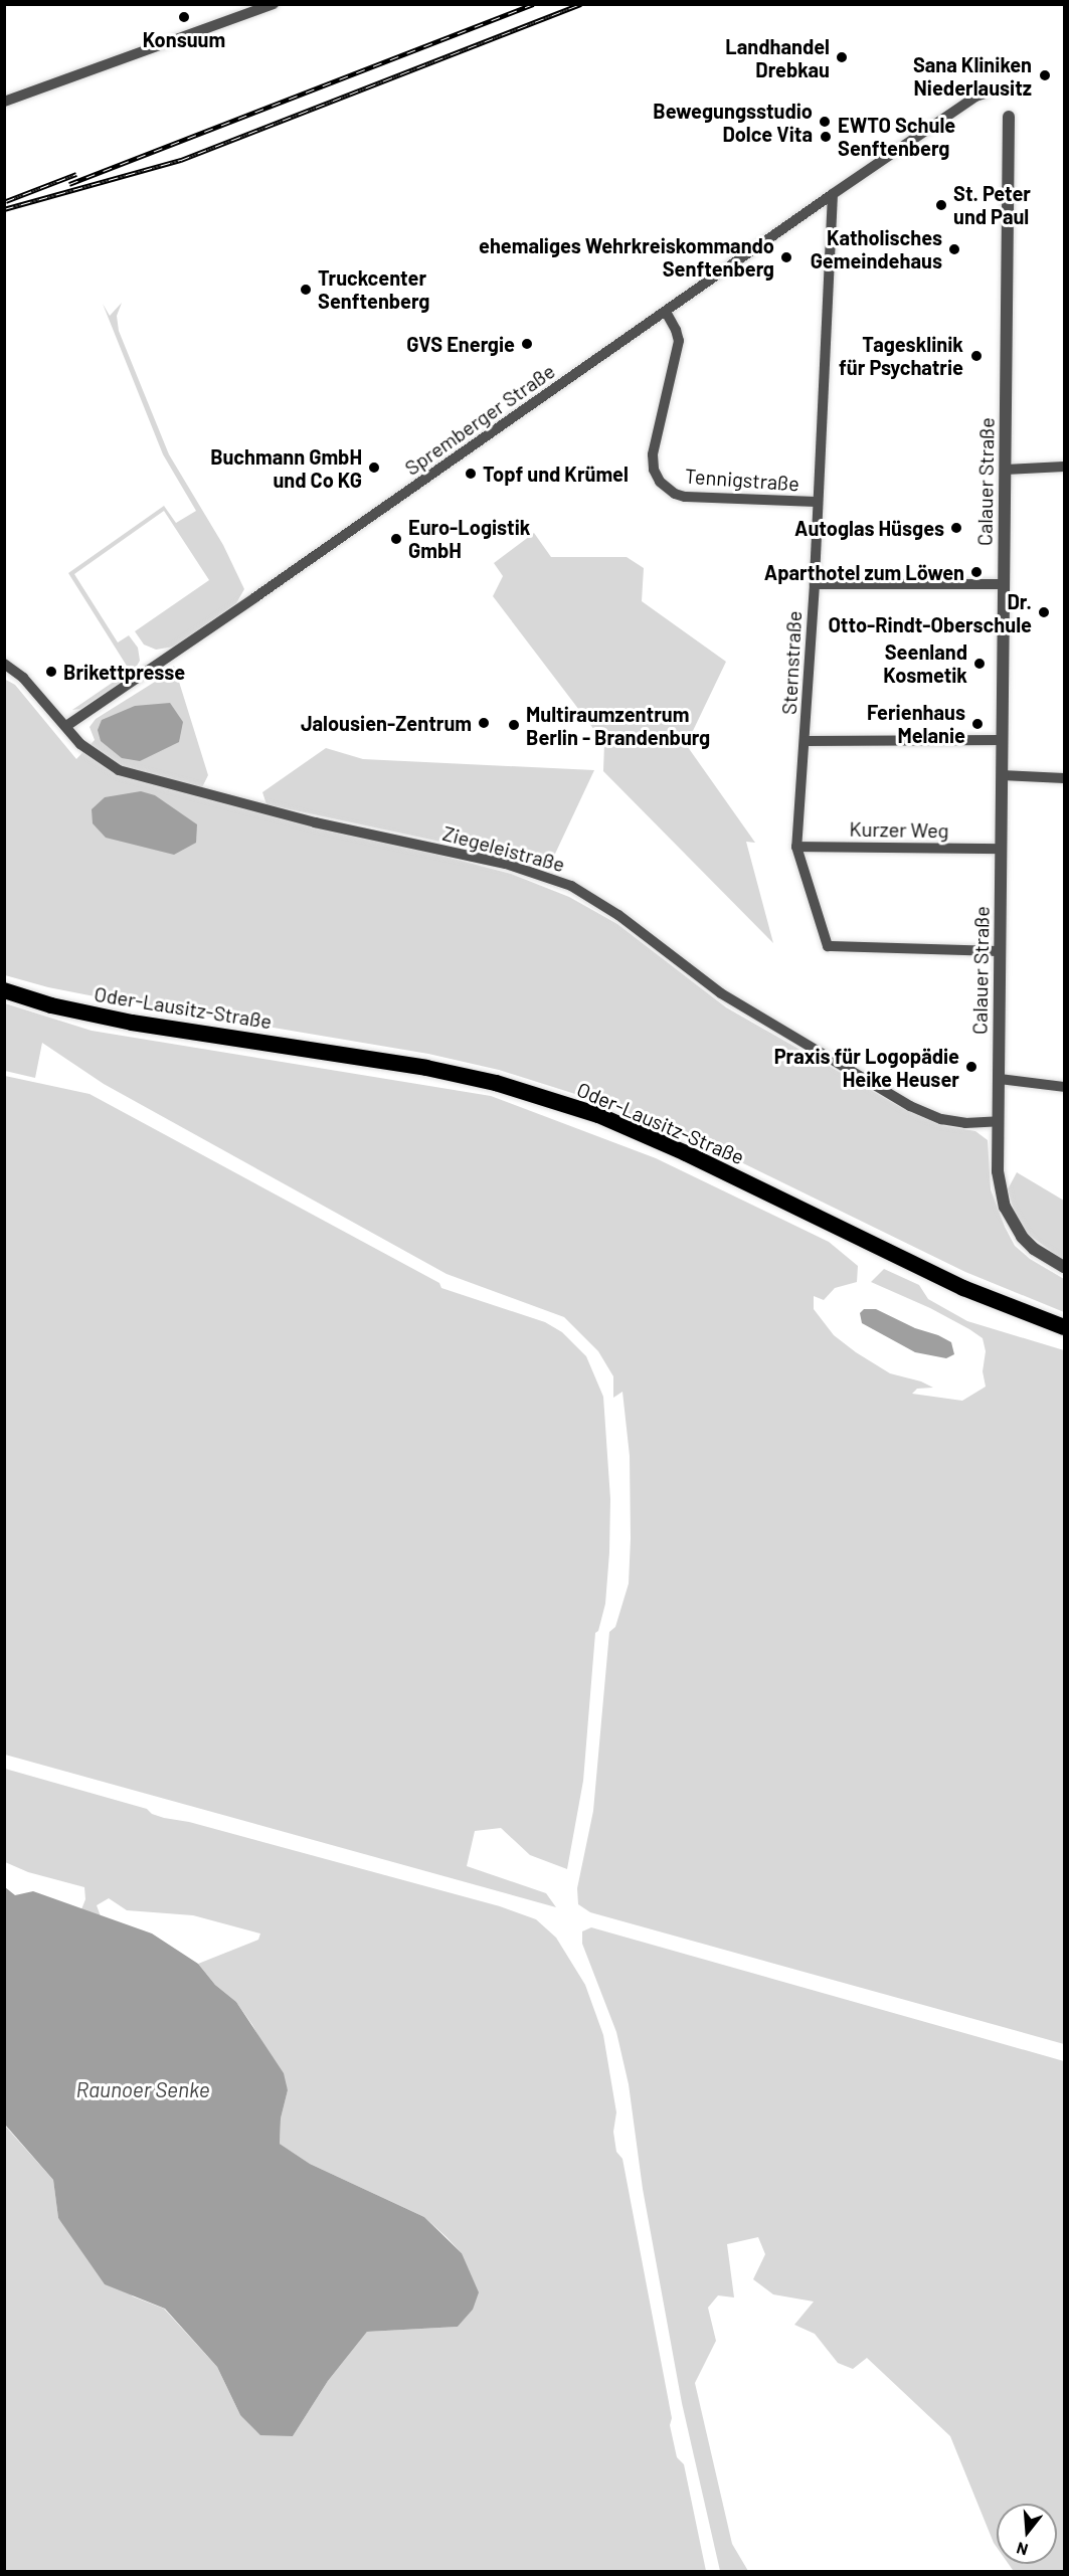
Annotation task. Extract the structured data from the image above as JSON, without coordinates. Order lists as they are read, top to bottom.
{
  "streets": {
    "highway": ["Oder-Lausitz-Straße"],
    "street": [
      "Spremberger Straße",
      "Tennigstraße",
      "Calauer Straße",
      "Sternstraße",
      "Kurzer Weg",
      "Ziegeleistraße"
    ]
  },
  "crossings": [
    ["Spremberger Straße", "Tennigstraße"],
    ["Spremberger Straße", "Sternstraße"],
    ["Spremberger Straße", "Ziegeleistraße"],
    ["Tennigstraße", "Sternstraße"],
    ["Calauer Straße", "Sternstraße"],
    ["Calauer Straße", "Kurzer Weg"],
    ["Calauer Straße", "Ziegeleistraße"],
    ["Sternstraße", "Kurzer Weg"]
  ],
  "water": ["Raunoer Senke"],
  "places": [
    "Konsuum",
    "Landhandel Drebkau",
    "Sana Kliniken Niederlausitz",
    "Bewegungsstudio Dolce Vita",
    "EWTO Schule Senftenberg",
    "St. Peter und Paul",
    "Katholisches Gemeindehaus",
    "ehemaliges Wehrkreiskommando Senftenberg",
    "Truckcenter Senftenberg",
    "GVS Energie",
    "Tagesklinik für Psychatrie",
    "Buchmann GmbH und Co KG",
    "Topf und Krümel",
    "Autoglas Hüsges",
    "Euro-Logistik GmbH",
    "Aparthotel zum Löwen",
    "Dr. Otto-Rindt-Oberschule",
    "Seenland Kosmetik",
    "Brikettpresse",
    "Jalousien-Zentrum",
    "Ferienhaus Melanie",
    "Multiraumzentrum Berlin - Brandenburg",
    "Praxis für Logopädie Heike Heuser"
  ],
  "north": "bottom"
}
